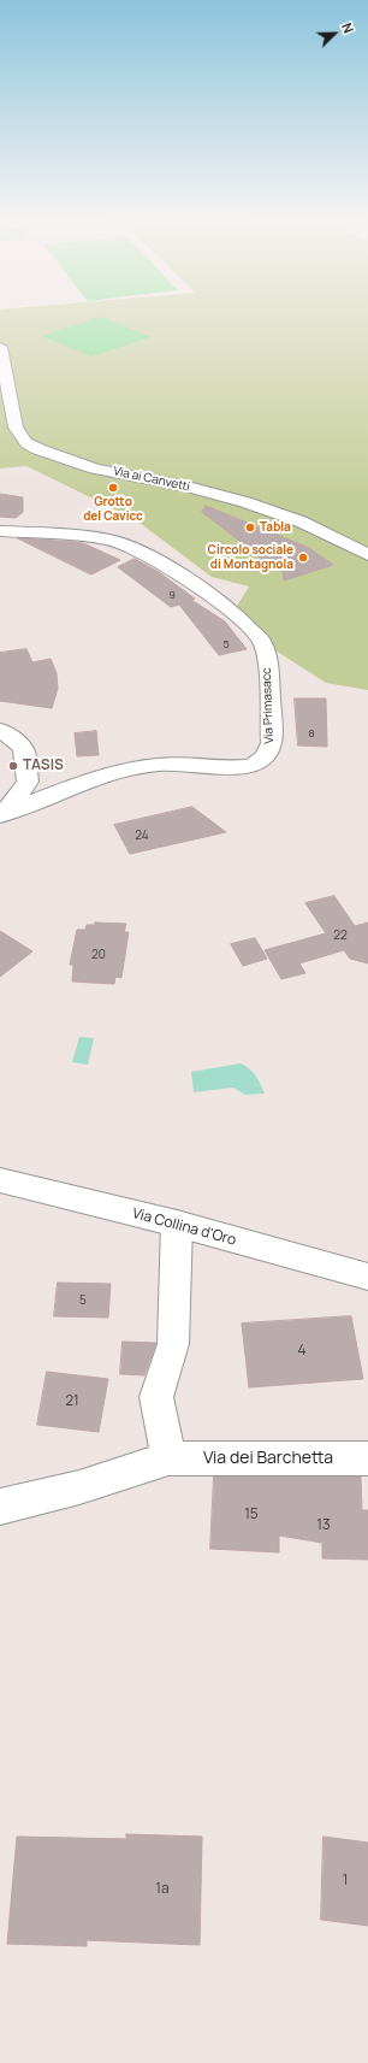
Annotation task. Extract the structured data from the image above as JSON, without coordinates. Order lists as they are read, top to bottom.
{
  "streets": {
    "street": [
      "Via ai Canvetti",
      "Via Primasacc",
      "Via Collina d'Oro",
      "Via dei Barchetta"
    ]
  },
  "places": [
    "Grotto del Cavicc",
    "Tabla",
    "Circolo sociale di Montagnola",
    "TASIS"
  ],
  "house_numbers": [
    "9",
    "5",
    "8",
    "24",
    "22",
    "20",
    "5",
    "4",
    "21",
    "15",
    "13",
    "1",
    "1a"
  ],
  "north": "top right"
}
